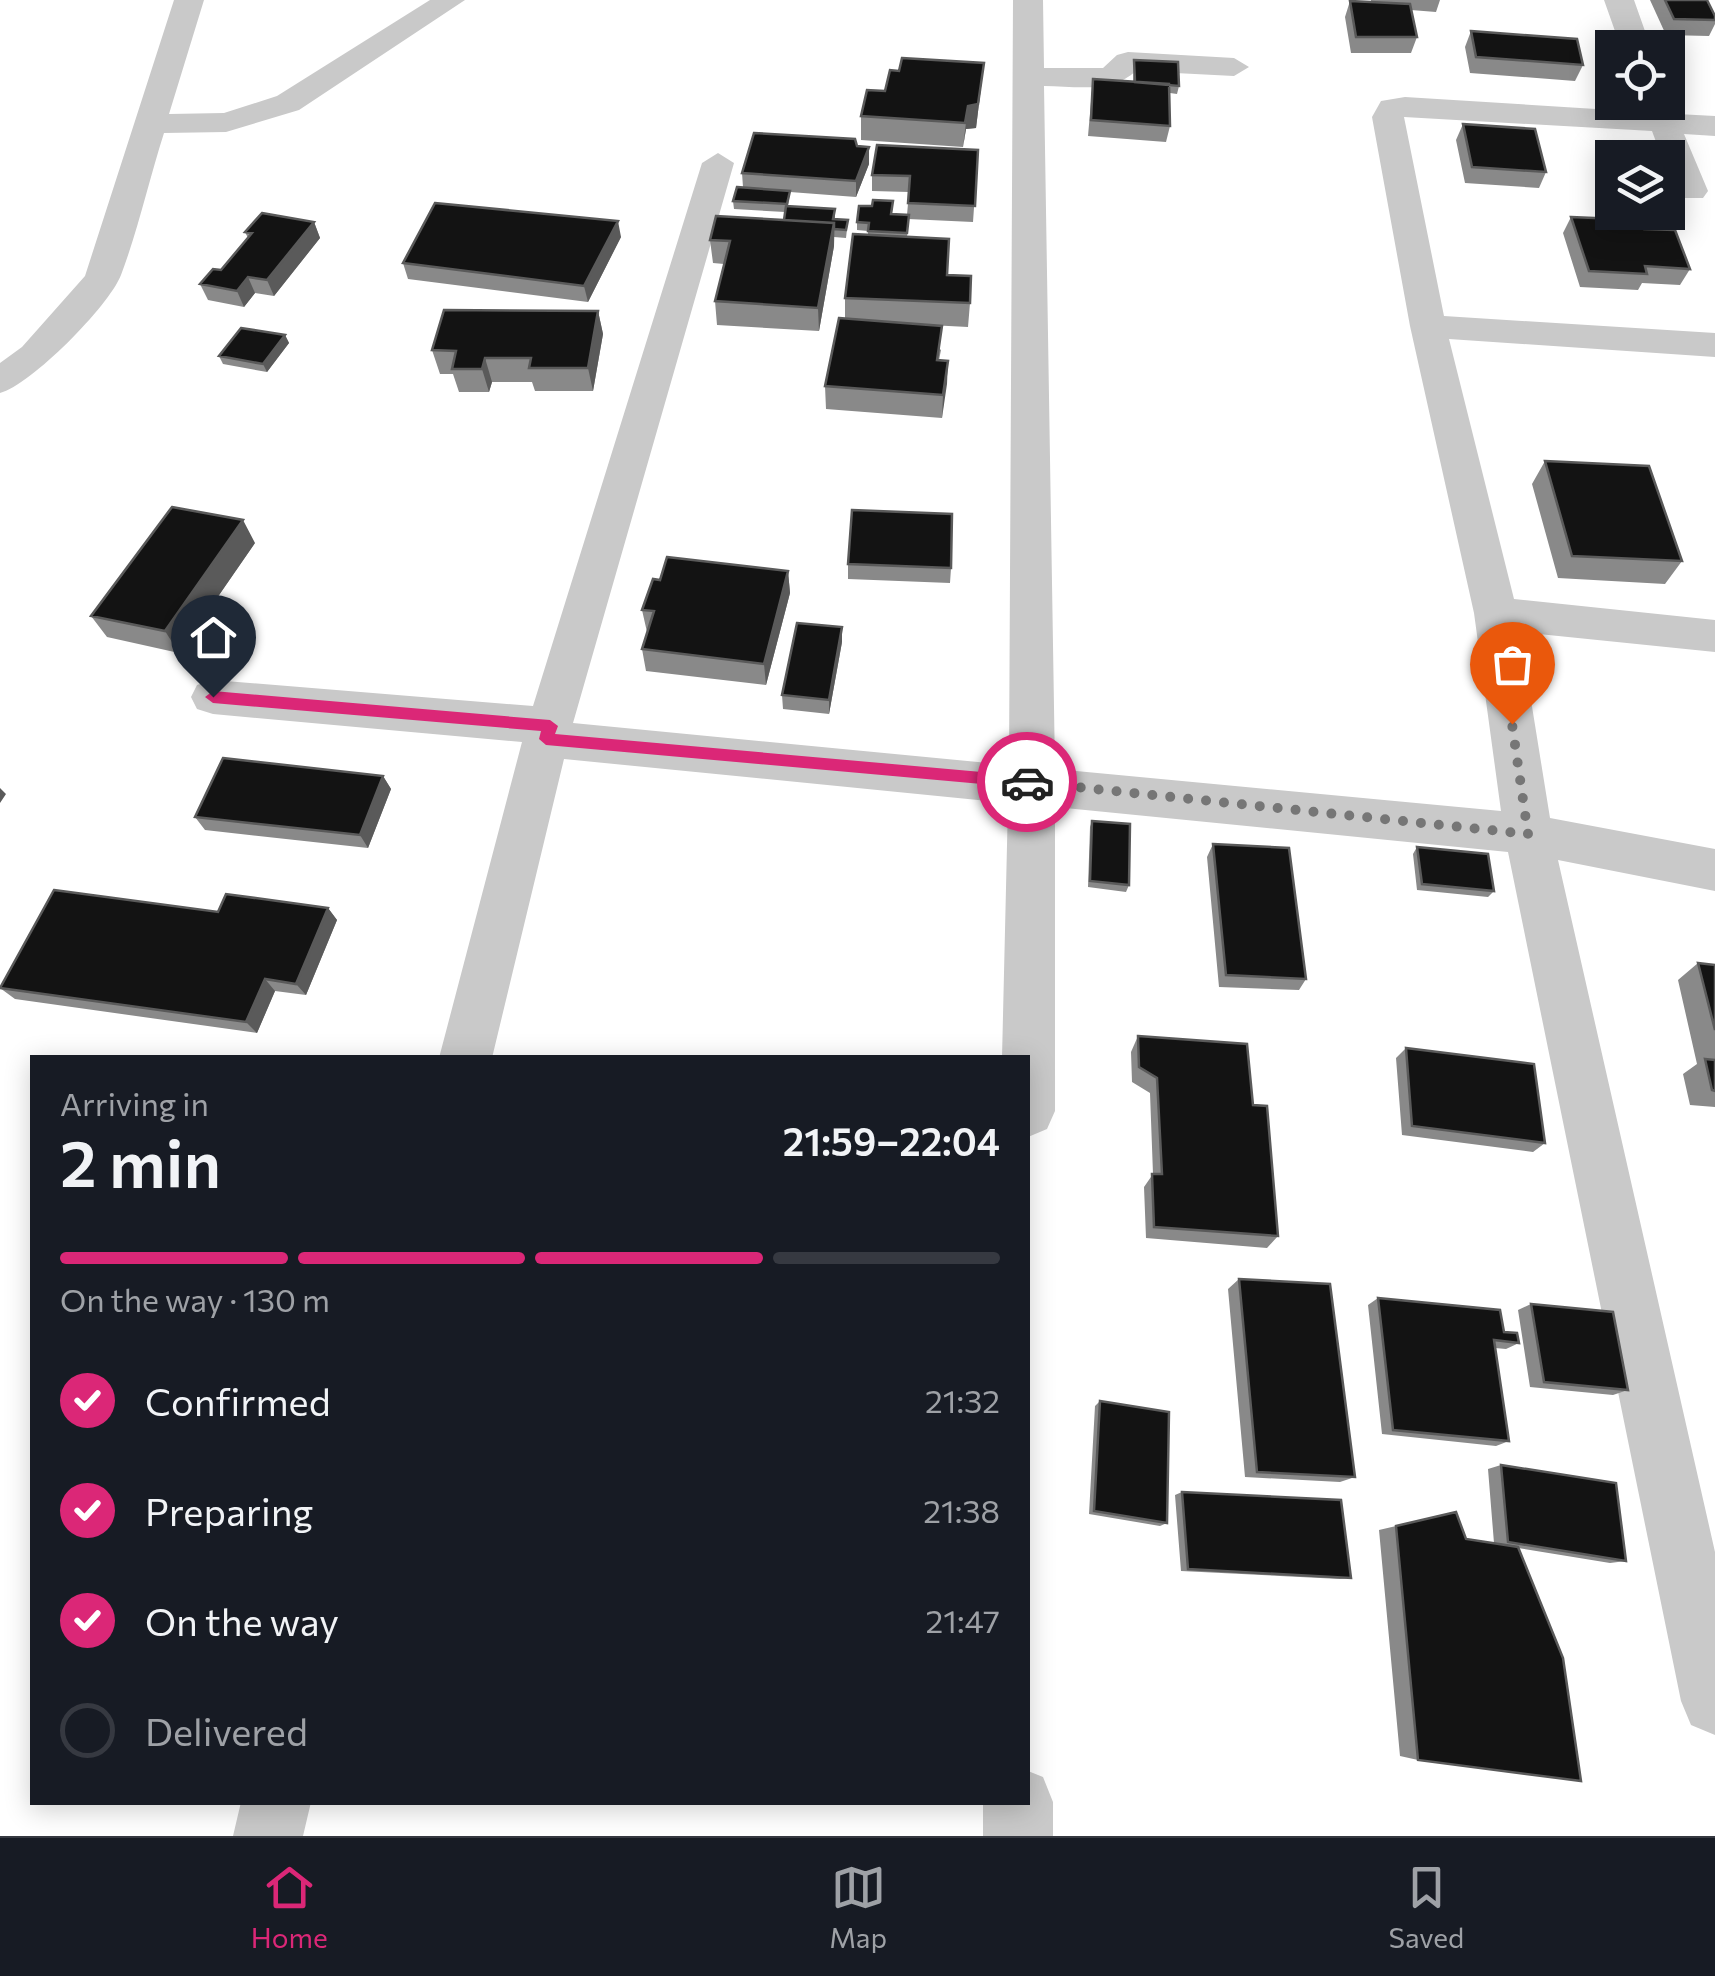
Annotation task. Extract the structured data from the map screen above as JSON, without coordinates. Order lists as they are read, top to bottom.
{
  "page": {
    "heading": ["2 min", "Arriving in", "21:59–22:04"],
    "bar": "On the way · 130 m",
    "list": [
      ["Confirmed", "21:32"],
      ["Preparing", "21:38"],
      ["On the way", "21:47"],
      "Delivered"
    ],
    "tabs": ["Home", "Map", "Saved"]
  }
}
